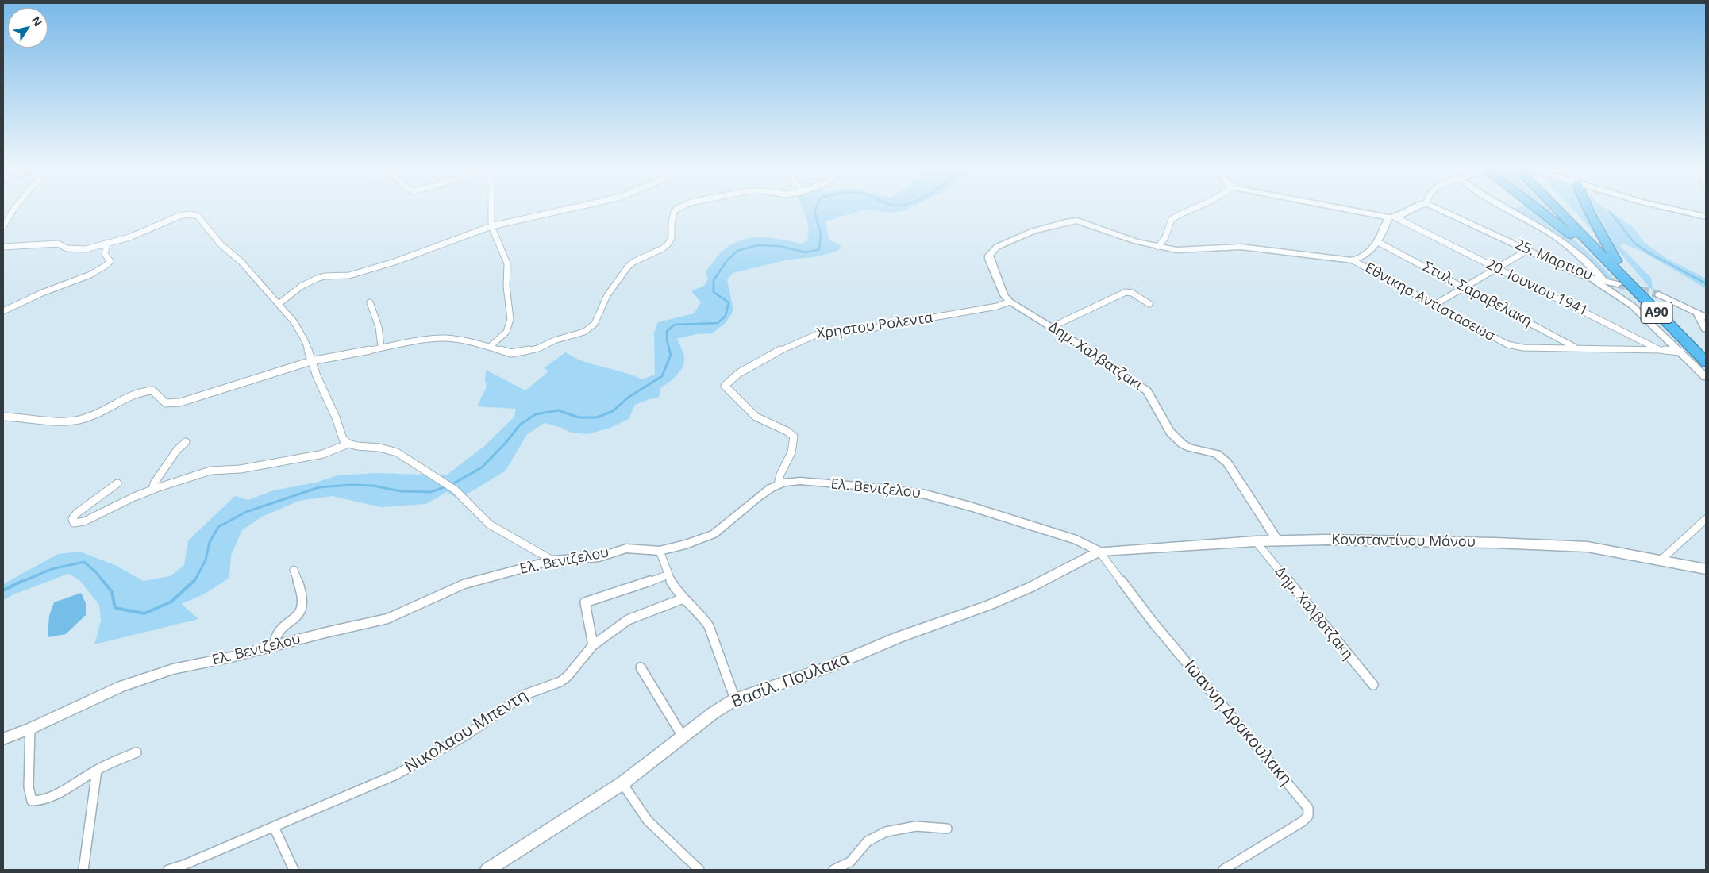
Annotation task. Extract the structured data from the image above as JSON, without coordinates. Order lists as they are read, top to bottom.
{
  "streets": {
    "highway": ["Α90"],
    "main road": ["25. Μαρτιου", "Κονσταντίνου Μάνου", "Βασίλ. Πουλακα"],
    "street": [
      "20. Ιουνιου 1941",
      "Στυλ. Σαραβελακη",
      "Εθνικησ Αντιστασεωσ",
      "Χρηστου Ρολεντα",
      "Δημ. Χαλβατζακι",
      "Ελ. Βενιζελου",
      "Δημ. Χαλβατζακη",
      "Ιωαννη Δρακουλακη",
      "Νικολαου Μπεντη"
    ]
  },
  "crossings": [
    ["20. Ιουνιου 1941", "Εθνικησ Αντιστασεωσ"],
    ["Στυλ. Σαραβελακη", "Εθνικησ Αντιστασεωσ"],
    ["Χρηστου Ρολεντα", "Δημ. Χαλβατζακι"],
    ["Χρηστου Ρολεντα", "Ελ. Βενιζελου"],
    ["Δημ. Χαλβατζακι", "Κονσταντίνου Μάνου"],
    ["Ελ. Βενιζελου", "Κονσταντίνου Μάνου"],
    ["Ελ. Βενιζελου", "Βασίλ. Πουλακα"],
    ["Ελ. Βενιζελου", "Ιωαννη Δρακουλακη"],
    ["Κονσταντίνου Μάνου", "Δημ. Χαλβατζακη"],
    ["Κονσταντίνου Μάνου", "Βασίλ. Πουλακα"],
    ["Κονσταντίνου Μάνου", "Ιωαννη Δρακουλακη"],
    ["Βασίλ. Πουλακα", "Ιωαννη Δρακουλακη"]
  ],
  "north": "top right"
}
